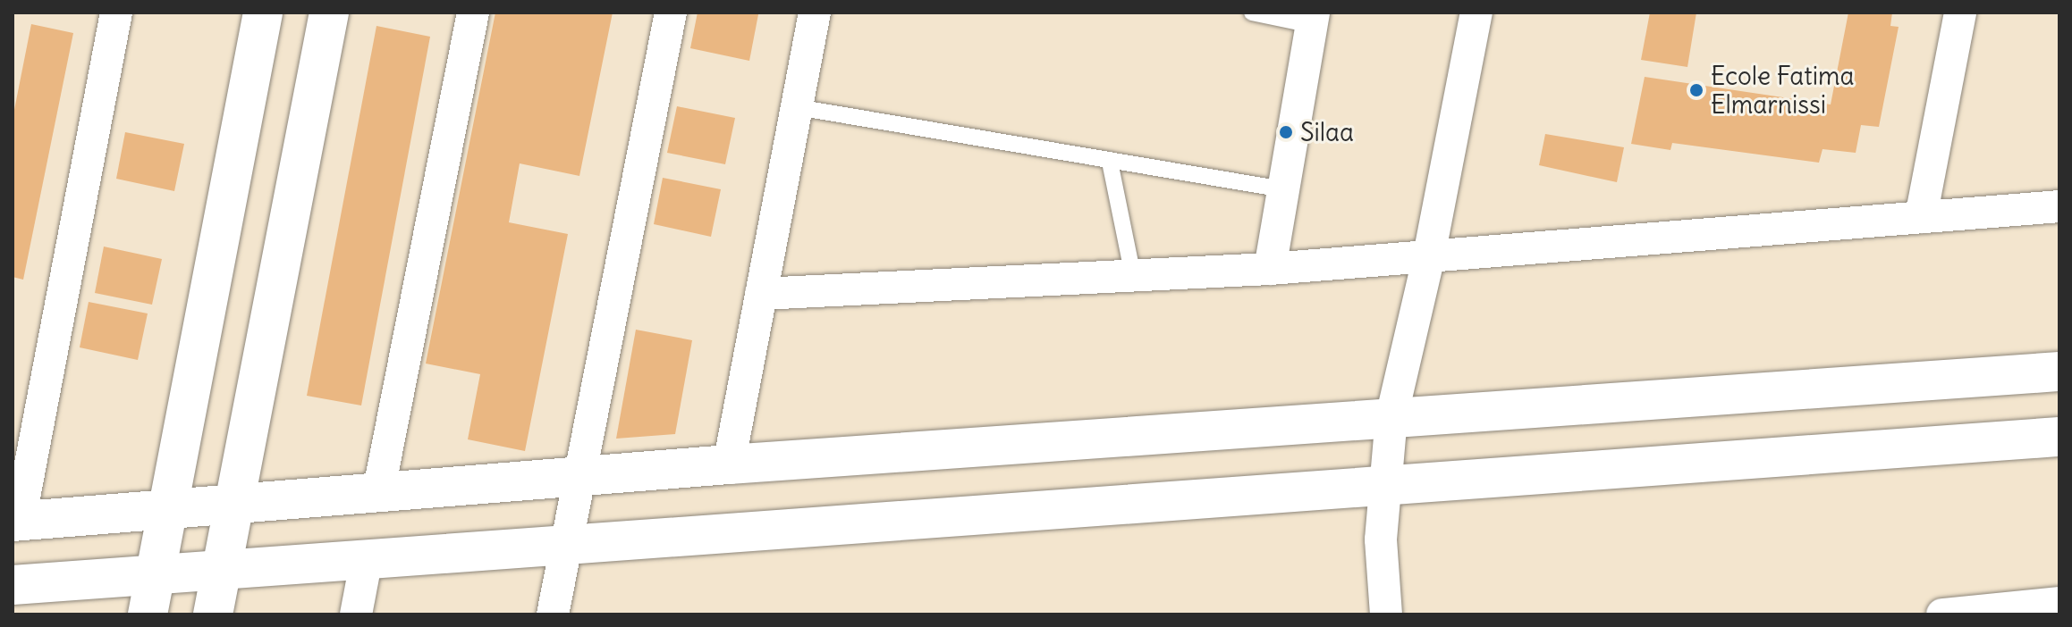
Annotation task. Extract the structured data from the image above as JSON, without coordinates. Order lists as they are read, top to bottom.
{
  "places": ["Ecole Fatima Elmarnissi", "Silaa"]
}
